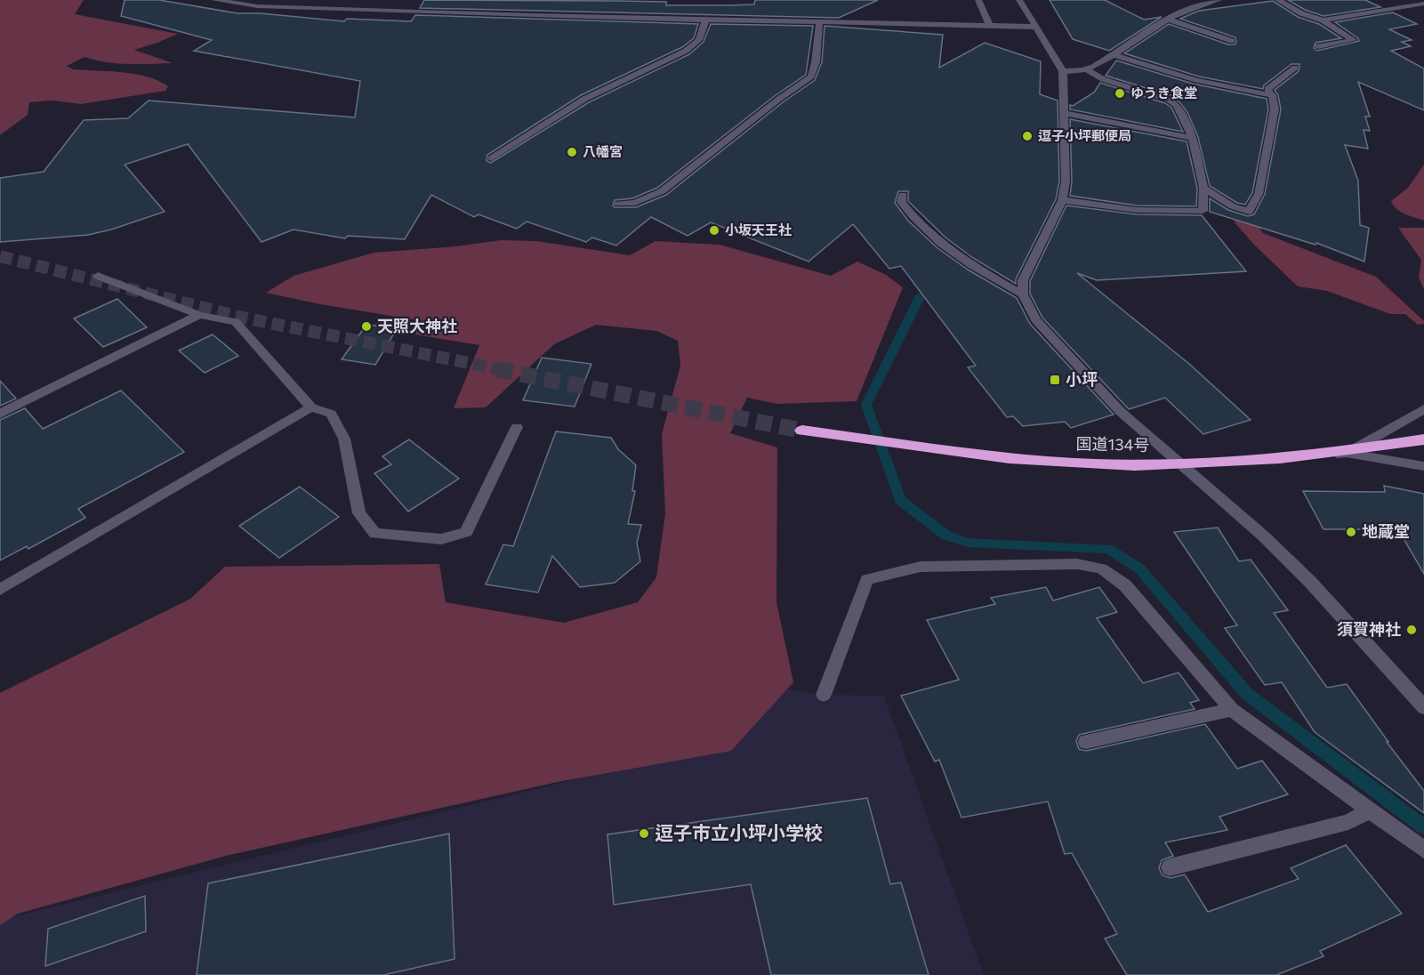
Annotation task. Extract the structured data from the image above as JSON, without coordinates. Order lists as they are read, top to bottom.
{
  "streets": {
    "highway": ["国道134号"]
  },
  "places": {
    "other": [
      "ゆうき食堂",
      "逗子小坪郵便局",
      "八幡宮",
      "小坂天王社",
      "天照大神社",
      "地蔵堂",
      "須賀神社",
      "逗子市立小坪小学校"
    ],
    "transit": ["小坪"]
  }
}
